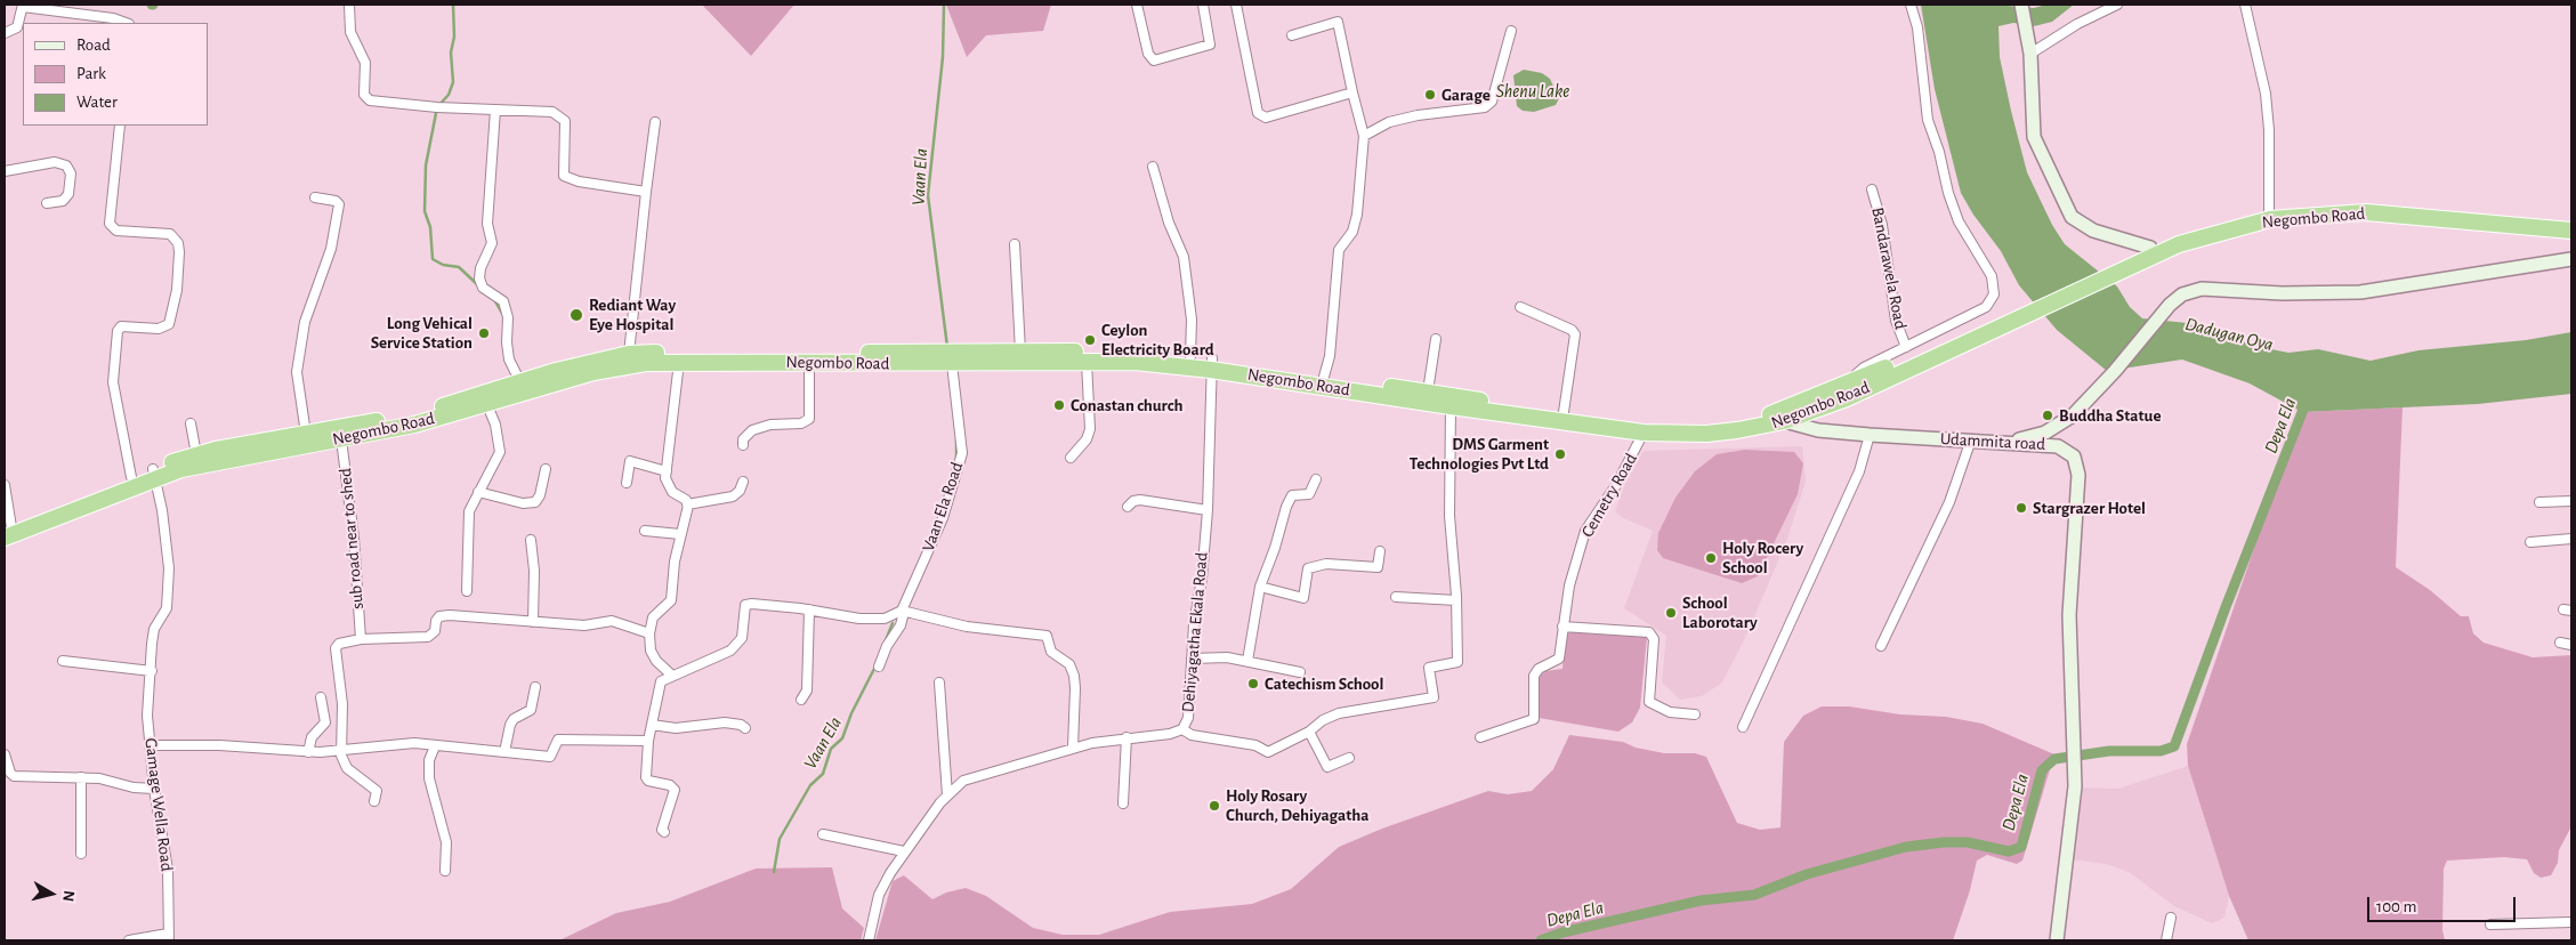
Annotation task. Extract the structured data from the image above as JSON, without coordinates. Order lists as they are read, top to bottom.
{
  "streets": {
    "highway": ["Negombo Road"],
    "street": [
      "Bandarawela Road",
      "Udammita road",
      "Cemetry Road",
      "Vaan Ela Road",
      "sub road near to shed",
      "Dehiyagatha Ekala Road",
      "Gamage Wella Road"
    ]
  },
  "crossings": [
    ["Negombo Road", "Udammita road"],
    ["Negombo Road", "Cemetry Road"],
    ["Negombo Road", "Vaan Ela Road"],
    ["Negombo Road", "sub road near to shed"],
    ["Negombo Road", "Dehiyagatha Ekala Road"],
    ["Negombo Road", "Gamage Wella Road"]
  ],
  "water": [
    "Shenu Lake",
    "Vaan Ela",
    "Dadugan Oya",
    "Depa Ela"
  ],
  "places": [
    "Garage",
    "Rediant Way Eye Hospital",
    "Long Vehical Service Station",
    "Ceylon Electricity Board",
    "Conastan church",
    "Buddha Statue",
    "DMS Garment Technologies Pvt Ltd",
    "Stargrazer Hotel",
    "Holy Rocery School",
    "School Laborotary",
    "Catechism School",
    "Holy Rosary Church, Dehiyagatha"
  ],
  "legend": ["Road", "Park", "Water"],
  "scale_bar": "100 m",
  "north": "right"
}
